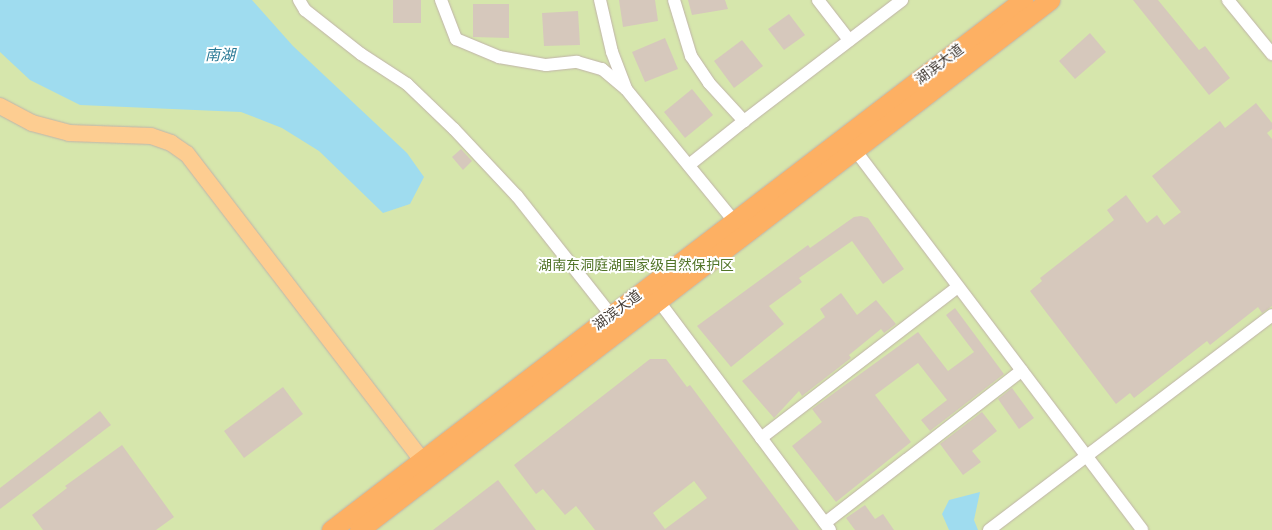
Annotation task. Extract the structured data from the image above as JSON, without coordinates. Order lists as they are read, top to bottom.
{
  "streets": {
    "highway": ["湖滨大道"]
  },
  "water": ["南湖"],
  "parks": ["湖南东洞庭湖国家级自然保护区"]
}
